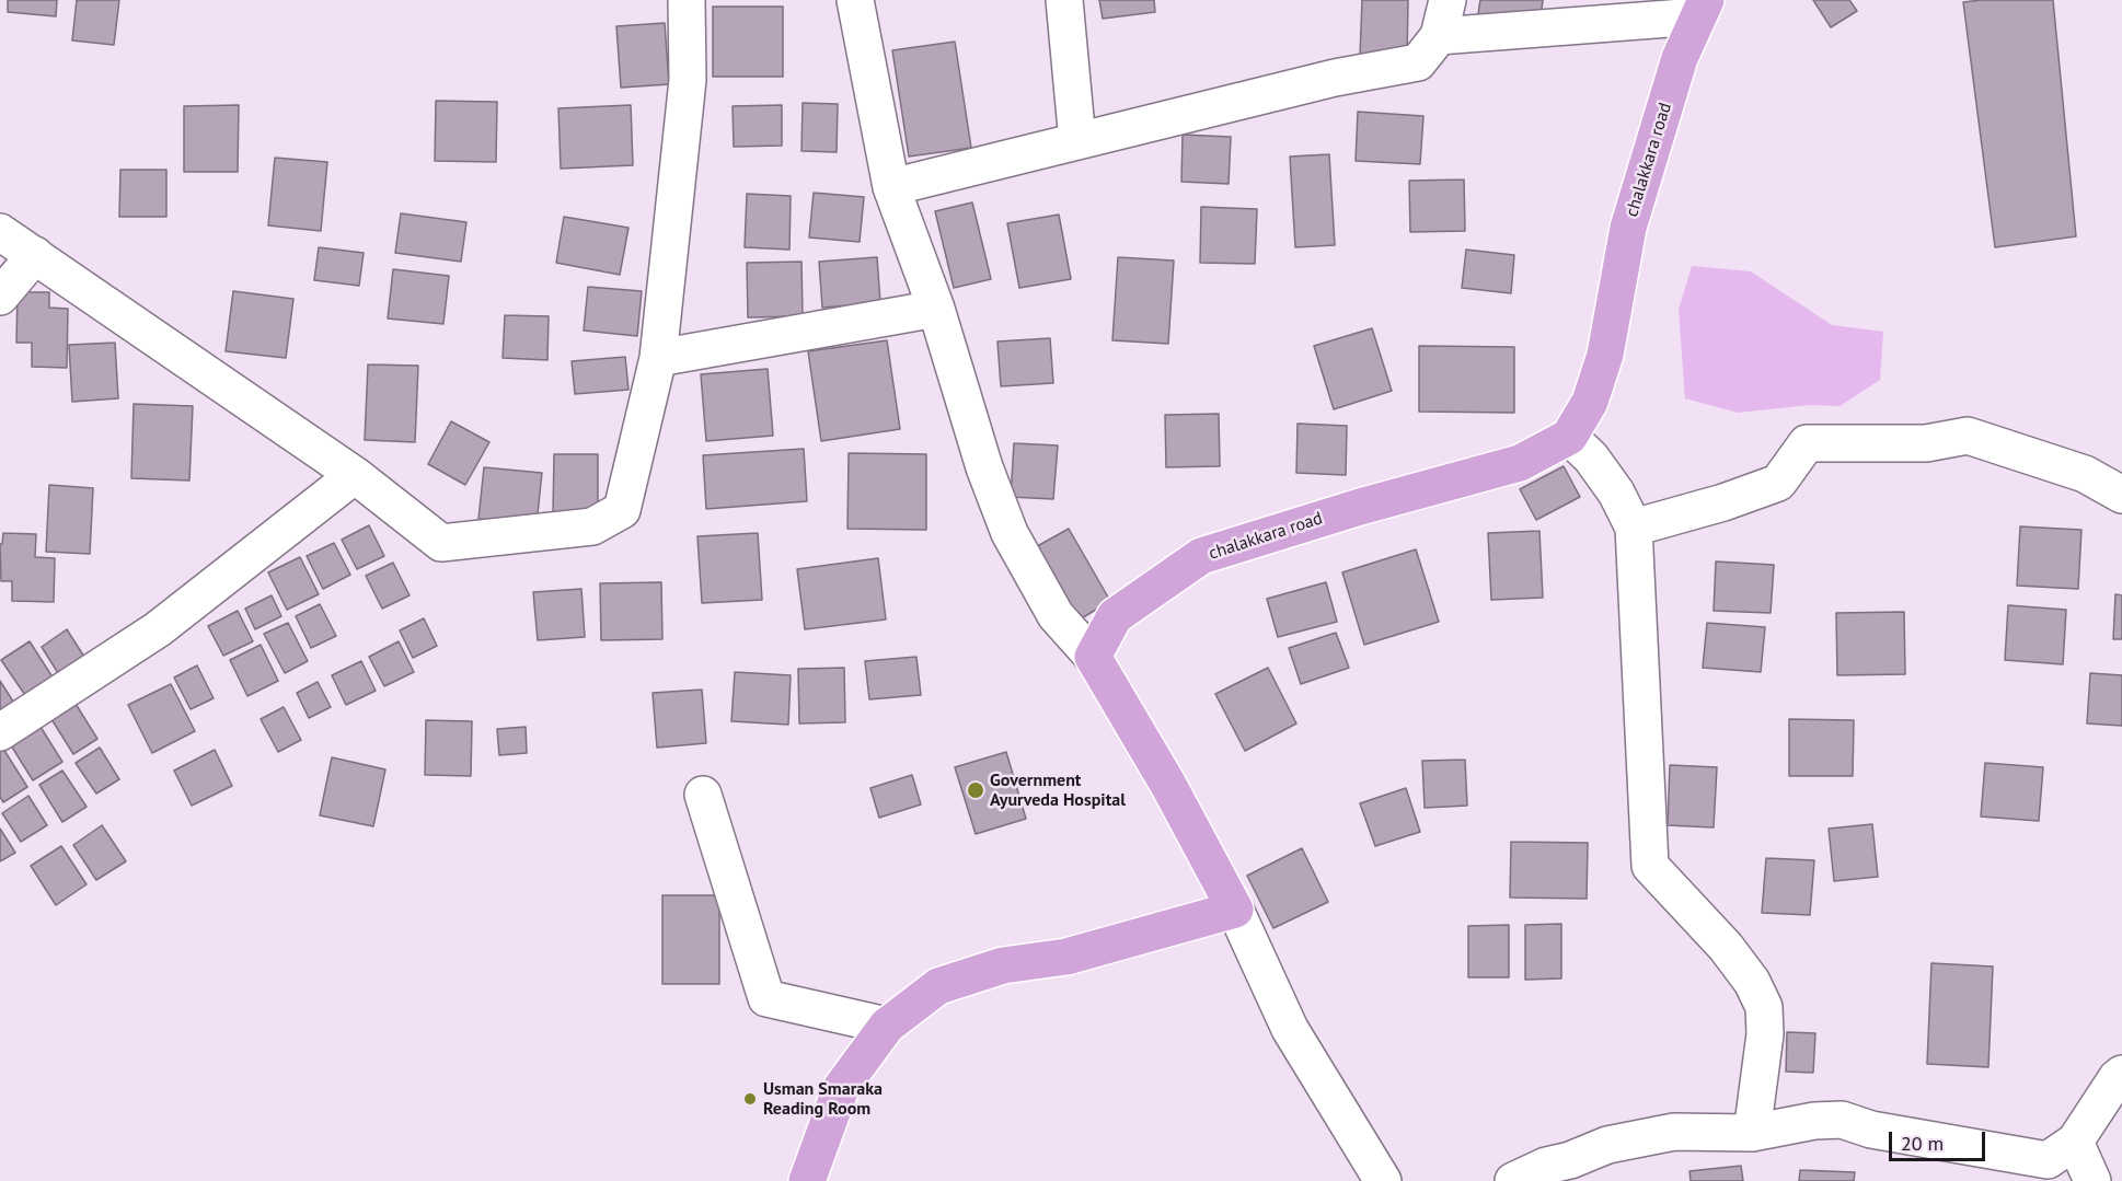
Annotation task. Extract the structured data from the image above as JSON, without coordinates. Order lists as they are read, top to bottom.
{
  "streets": {
    "main road": ["chalakkara road"]
  },
  "places": ["Government Ayurveda Hospital", "Usman Smaraka Reading Room"],
  "scale_bar": "20 m"
}
